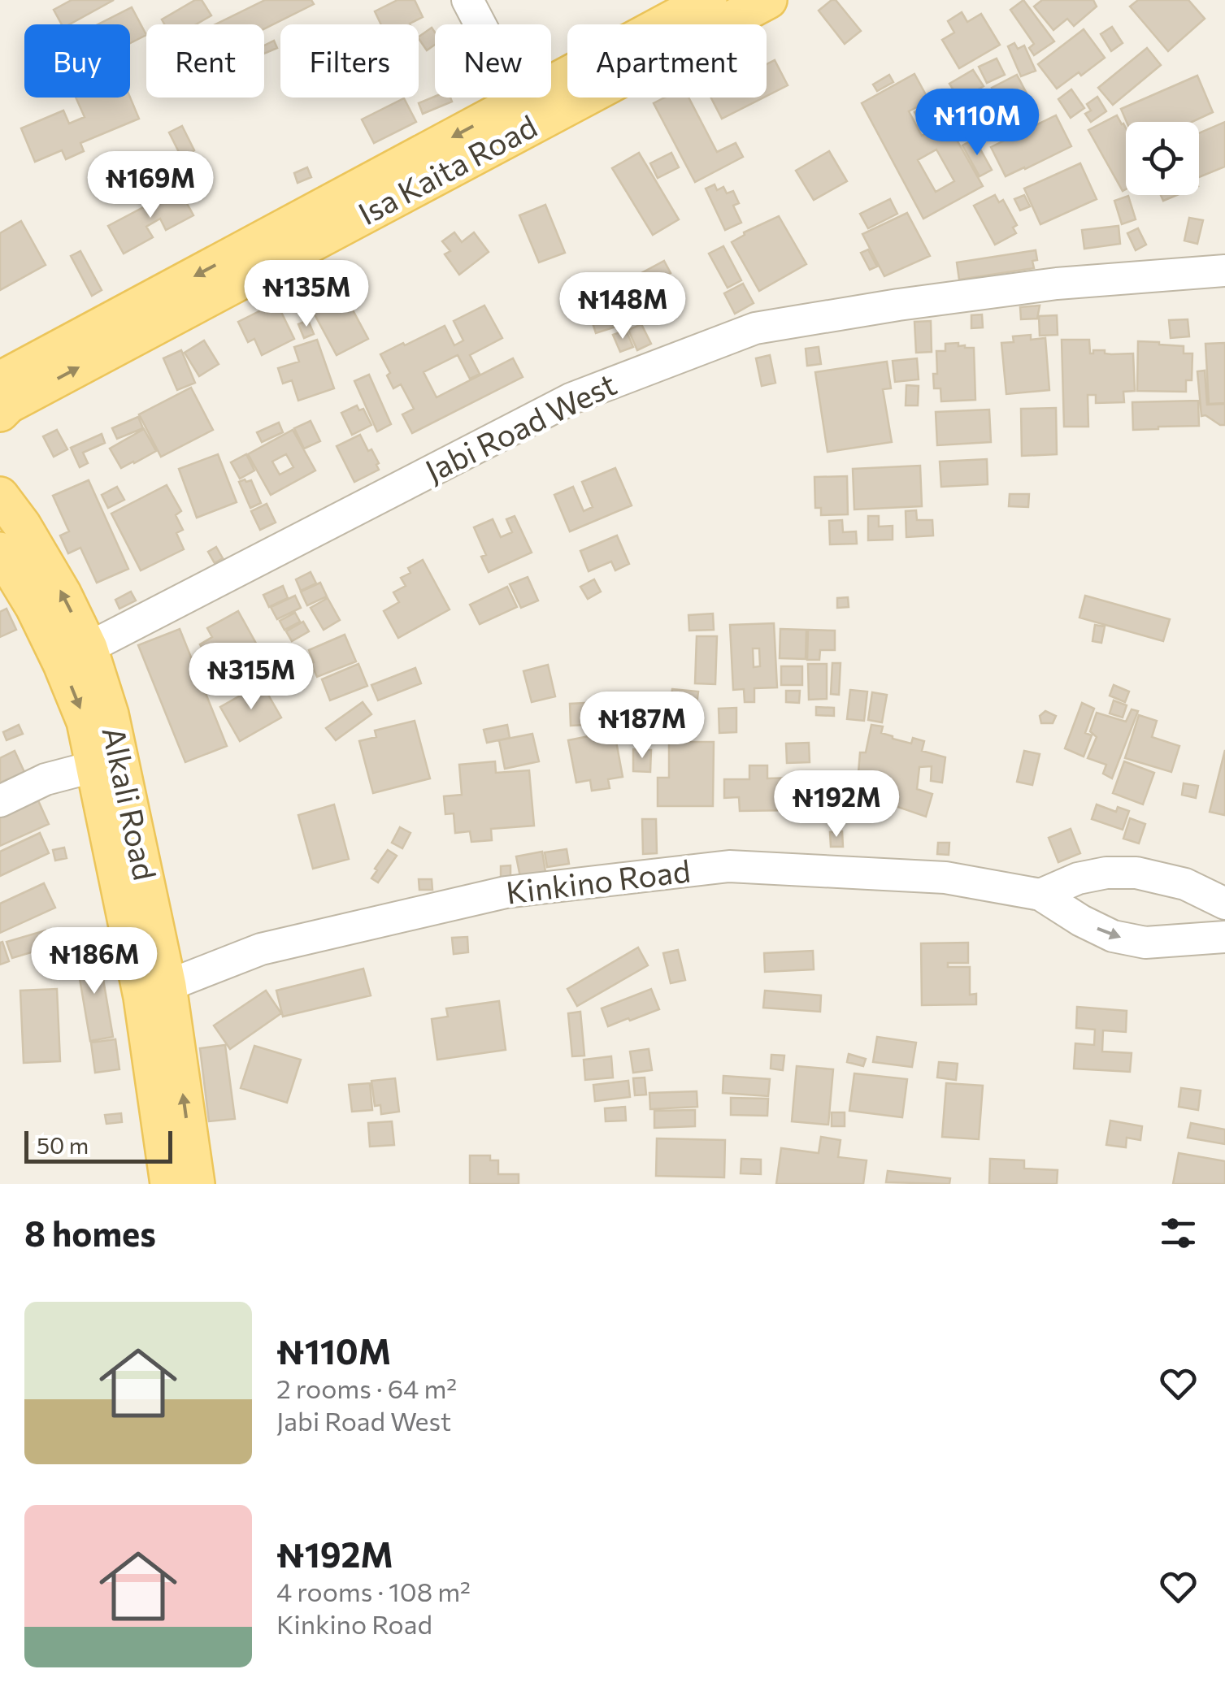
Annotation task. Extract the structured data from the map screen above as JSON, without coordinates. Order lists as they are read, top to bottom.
{
  "streets": {
    "main road": ["Isa Kaita Road", "Alkali Road"],
    "street": ["Jabi Road West", "Kinkino Road"]
  },
  "crossings": [
    ["Jabi Road West", "Alkali Road"],
    ["Alkali Road", "Kinkino Road"]
  ],
  "scale_bar": "50 m",
  "page": {
    "chip": [
      "Buy",
      "Rent",
      "Filters",
      "New",
      "Apartment"
    ],
    "price": [
      "₦110M",
      "₦169M",
      "₦135M",
      "₦148M",
      "₦315M",
      "₦187M",
      "₦192M",
      "₦186M"
    ],
    "scale": "50 m",
    "heading": "8 homes",
    "list": [
      {
        "name": "₦110M",
        "note": "2 rooms · 64 m² · Jabi Road West"
      },
      {
        "name": "₦192M",
        "note": "4 rooms · 108 m² · Kinkino Road"
      }
    ]
  }
}
